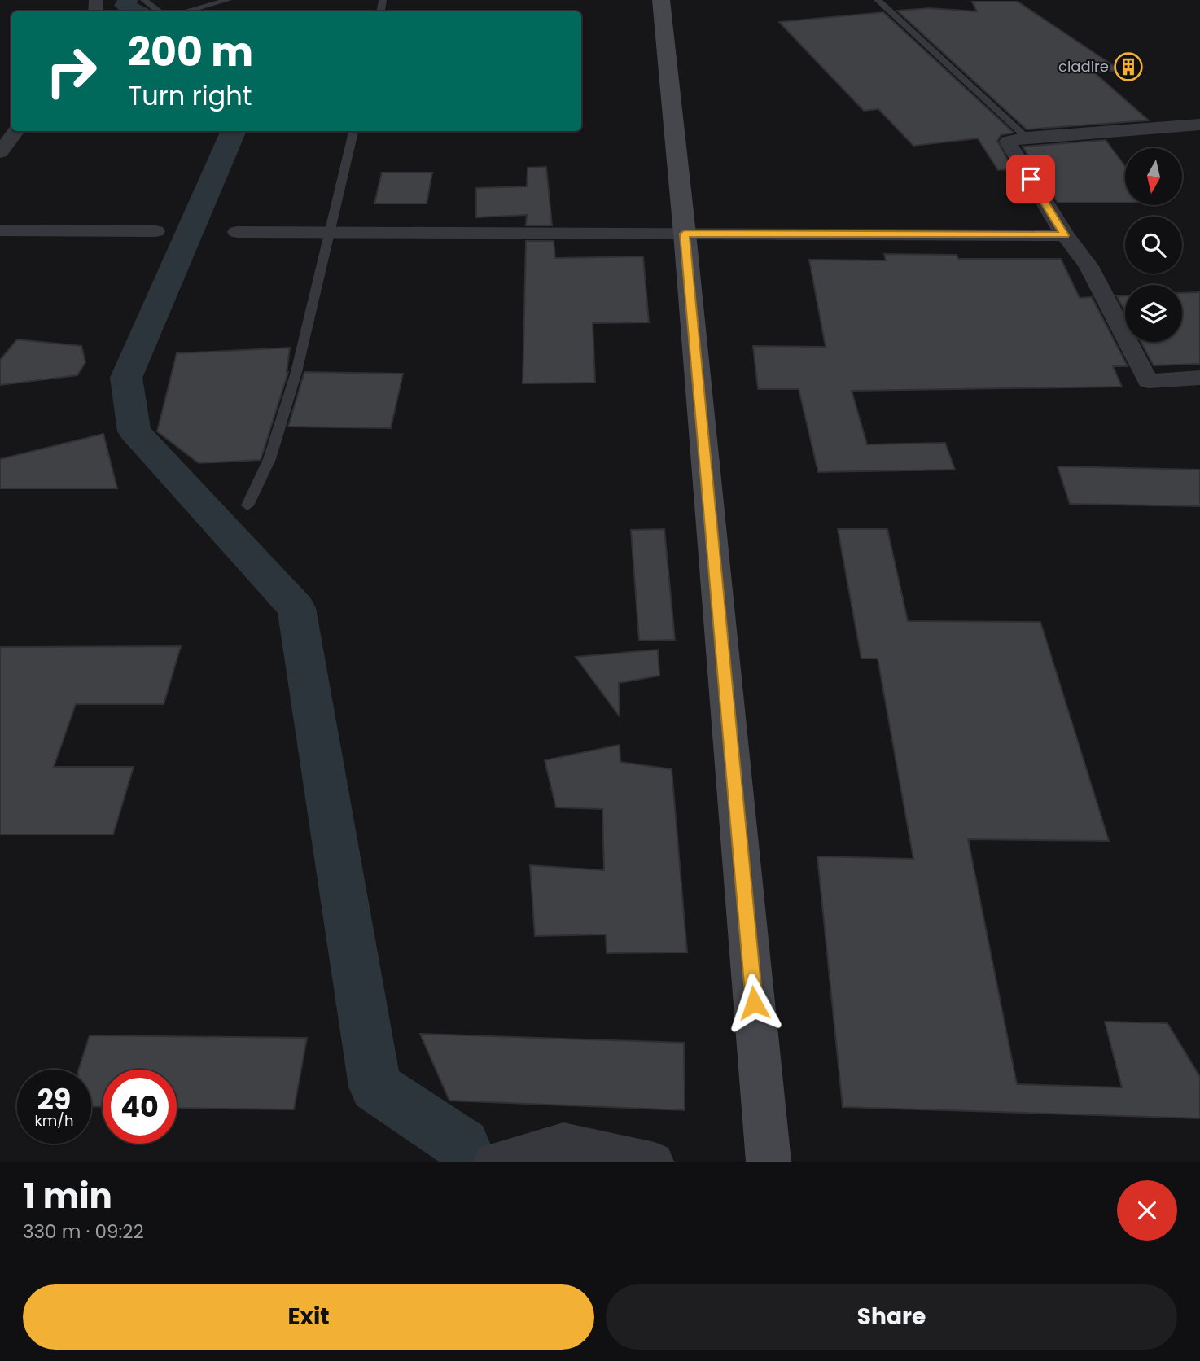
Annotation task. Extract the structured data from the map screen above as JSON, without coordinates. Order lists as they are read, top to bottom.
{
  "places": {
    "building": ["cladire"]
  },
  "north": "bottom",
  "page": {
    "turn": ["200 m", "Turn right"],
    "speed": "29 km/h",
    "limit": "40",
    "heading": ["1 min", "330 m · 09:22"],
    "buttons": ["Exit", "Share"]
  }
}
